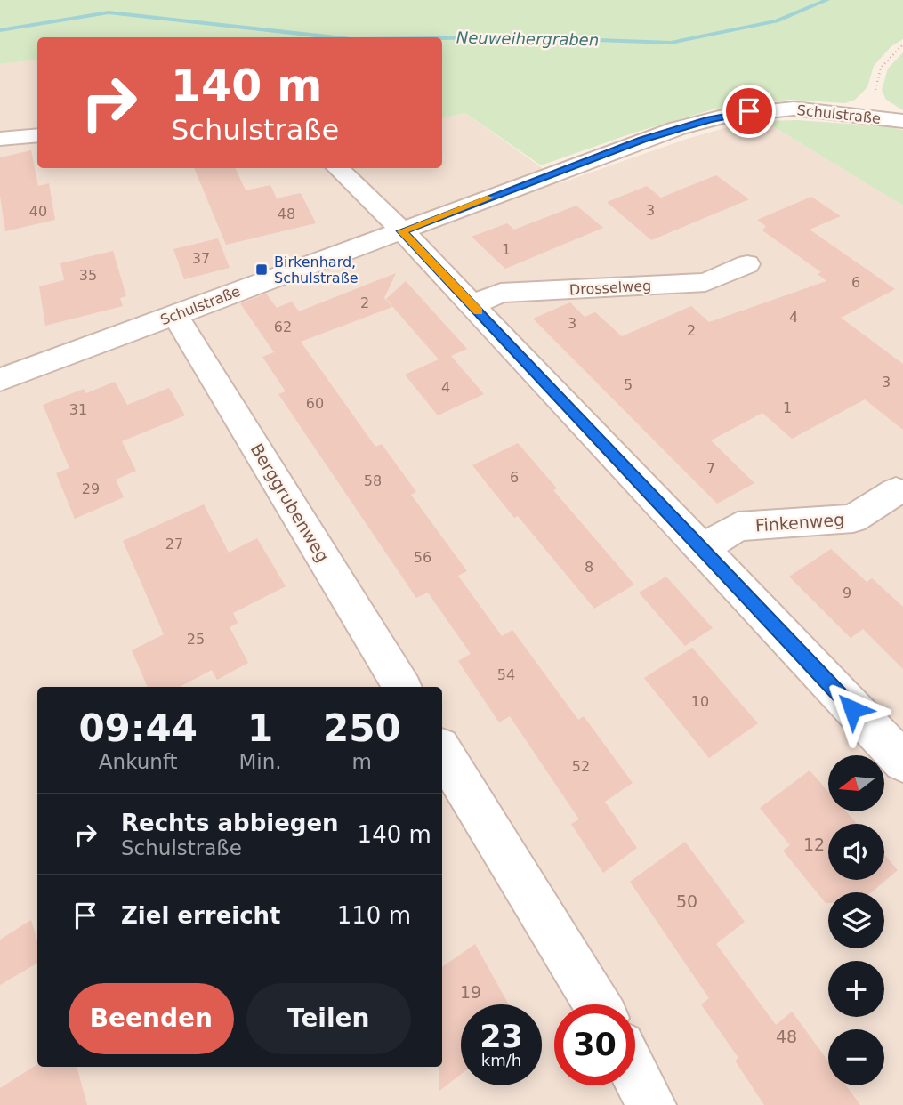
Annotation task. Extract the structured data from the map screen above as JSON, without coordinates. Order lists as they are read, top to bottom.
{
  "streets": {
    "street": [
      "Schulstraße",
      "Drosselweg",
      "Berggrubenweg",
      "Finkenweg"
    ]
  },
  "crossings": [
    ["Schulstraße", "Berggrubenweg"]
  ],
  "water": ["Neuweihergraben"],
  "places": {
    "transit": ["Birkenhard, Schulstraße"]
  },
  "house_numbers": [
    "3",
    "40",
    "48",
    "1",
    "37",
    "35",
    "6",
    "2",
    "4",
    "3",
    "62",
    "2",
    "3",
    "5",
    "4",
    "60",
    "1",
    "31",
    "7",
    "6",
    "58",
    "29",
    "27",
    "56",
    "8",
    "9",
    "25",
    "54",
    "10",
    "52",
    "12",
    "50",
    "19",
    "48"
  ],
  "north": "left",
  "page": {
    "turn": ["140 m", "Schulstraße"],
    "eta": [
      "09:44",
      "Ankunft",
      "1",
      "Min.",
      "250",
      "m"
    ],
    "map_buttons": ["+", "−"],
    "list": [
      {
        "name": "Rechts abbiegen",
        "note": "Schulstraße",
        "value": "140 m"
      },
      {
        "name": "Ziel erreicht",
        "value": "110 m"
      }
    ],
    "buttons": ["Beenden", "Teilen"],
    "speed": "23 km/h",
    "limit": "30"
  }
}
